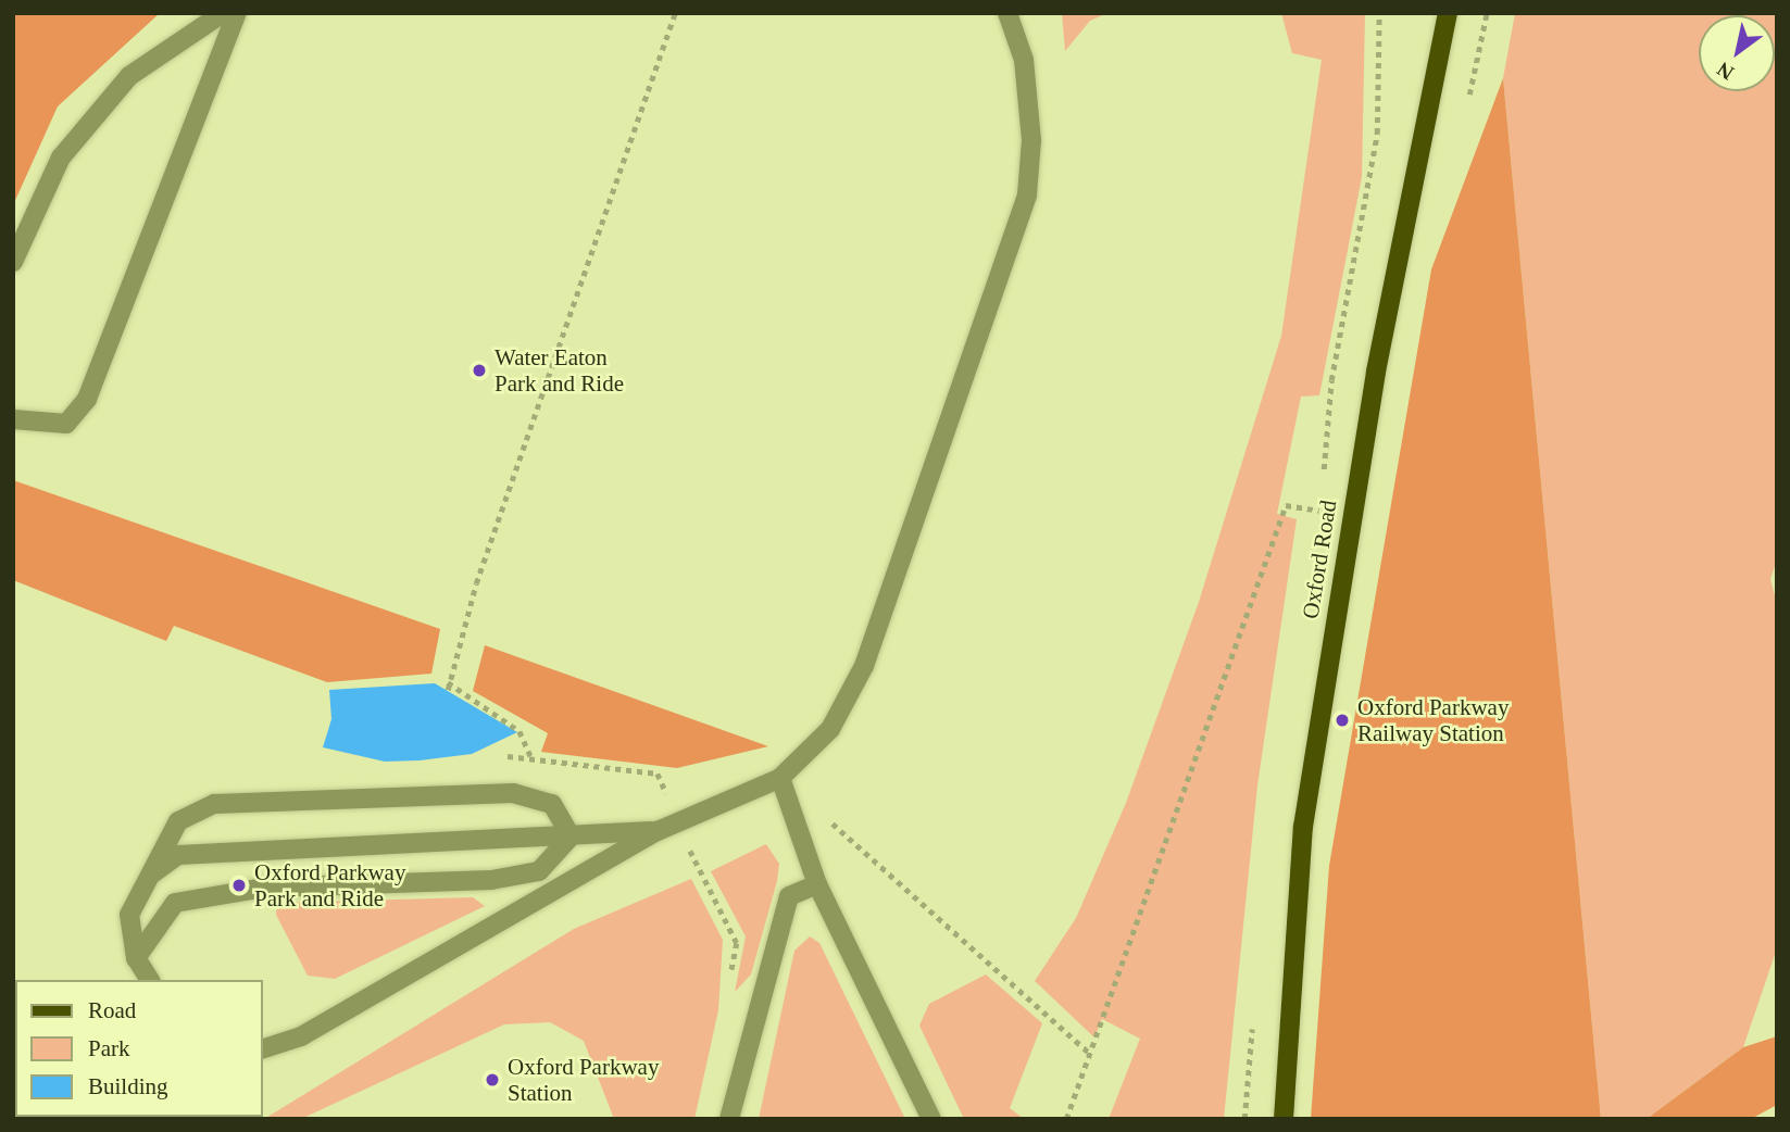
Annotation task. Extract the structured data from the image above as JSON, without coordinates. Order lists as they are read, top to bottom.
{
  "streets": {
    "main road": ["Oxford Road"]
  },
  "places": [
    "Water Eaton Park and Ride",
    "Oxford Parkway Railway Station",
    "Oxford Parkway Park and Ride",
    "Oxford Parkway Station"
  ],
  "legend": ["Road", "Park", "Building"],
  "north": "bottom left"
}
